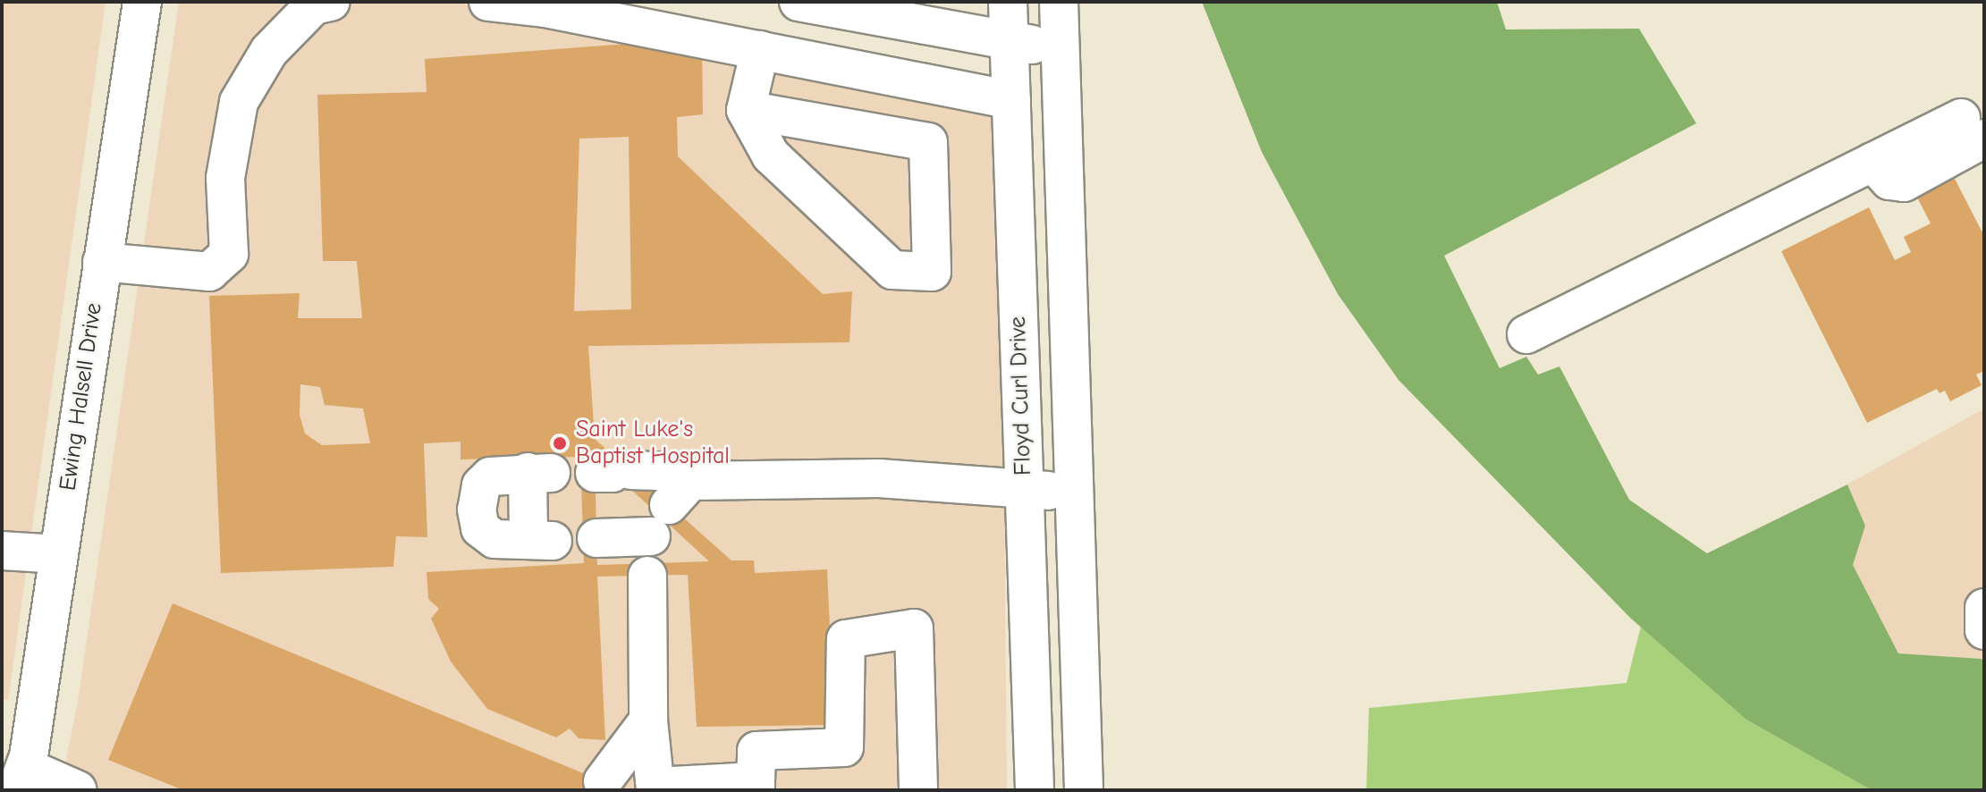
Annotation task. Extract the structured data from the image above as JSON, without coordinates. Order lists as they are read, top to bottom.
{
  "streets": {
    "street": ["Floyd Curl Drive", "Ewing Halsell Drive"]
  },
  "places": ["Saint Luke's Baptist Hospital"]
}
